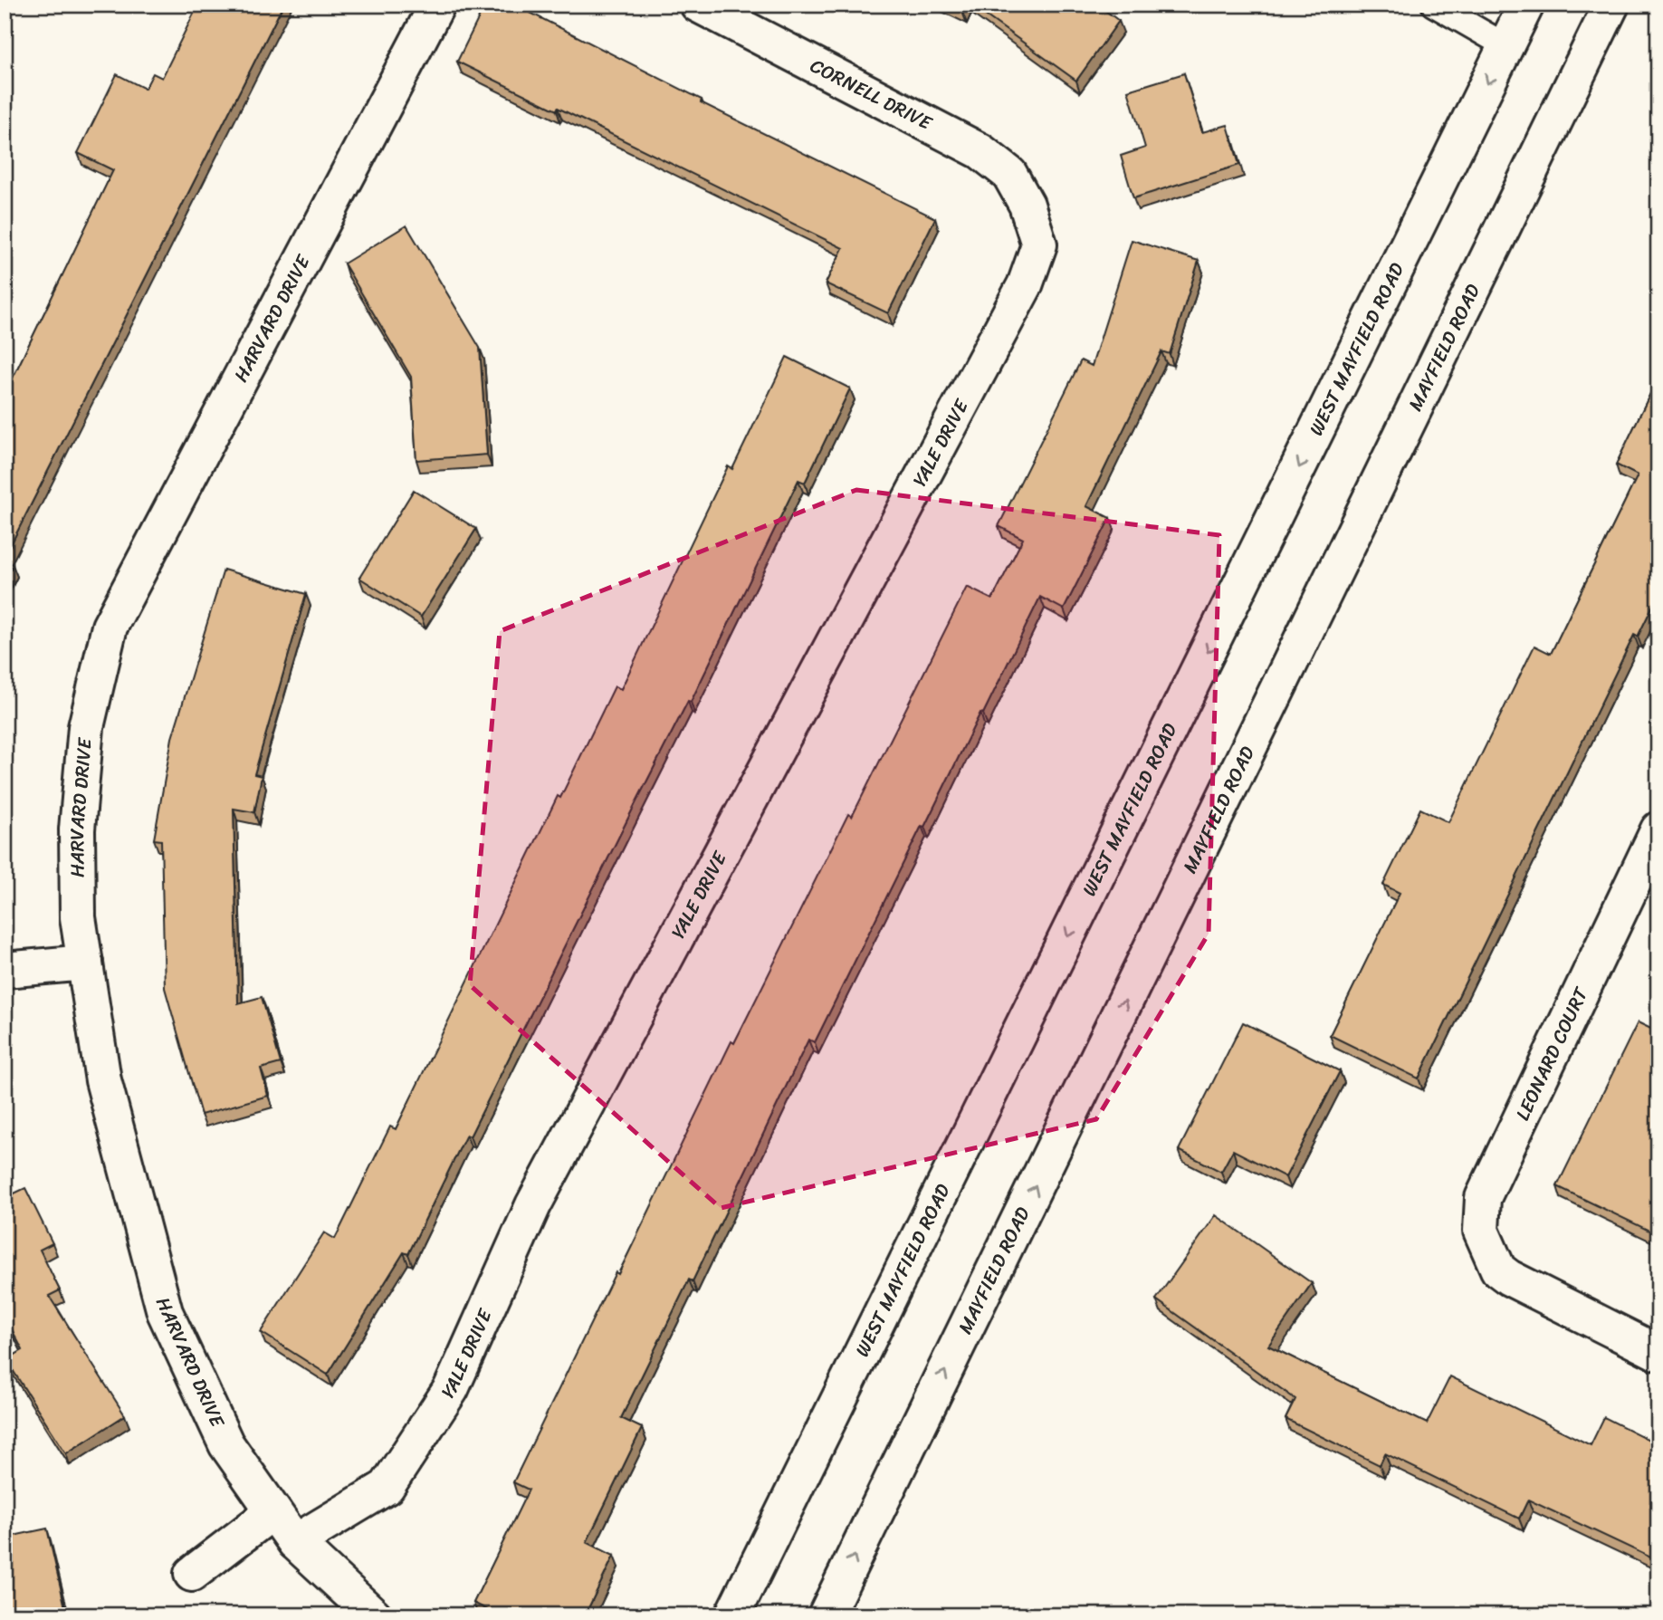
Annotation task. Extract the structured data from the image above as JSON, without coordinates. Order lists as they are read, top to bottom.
{
  "streets": {
    "street": [
      "CORNELL DRIVE",
      "HARVARD DRIVE",
      "MAYFIELD ROAD",
      "WEST MAYFIELD ROAD",
      "YALE DRIVE",
      "LEONARD COURT"
    ]
  },
  "crossings": [
    ["CORNELL DRIVE", "YALE DRIVE"],
    ["HARVARD DRIVE", "YALE DRIVE"]
  ],
  "one_way": ["MAYFIELD ROAD", "WEST MAYFIELD ROAD"]
}
